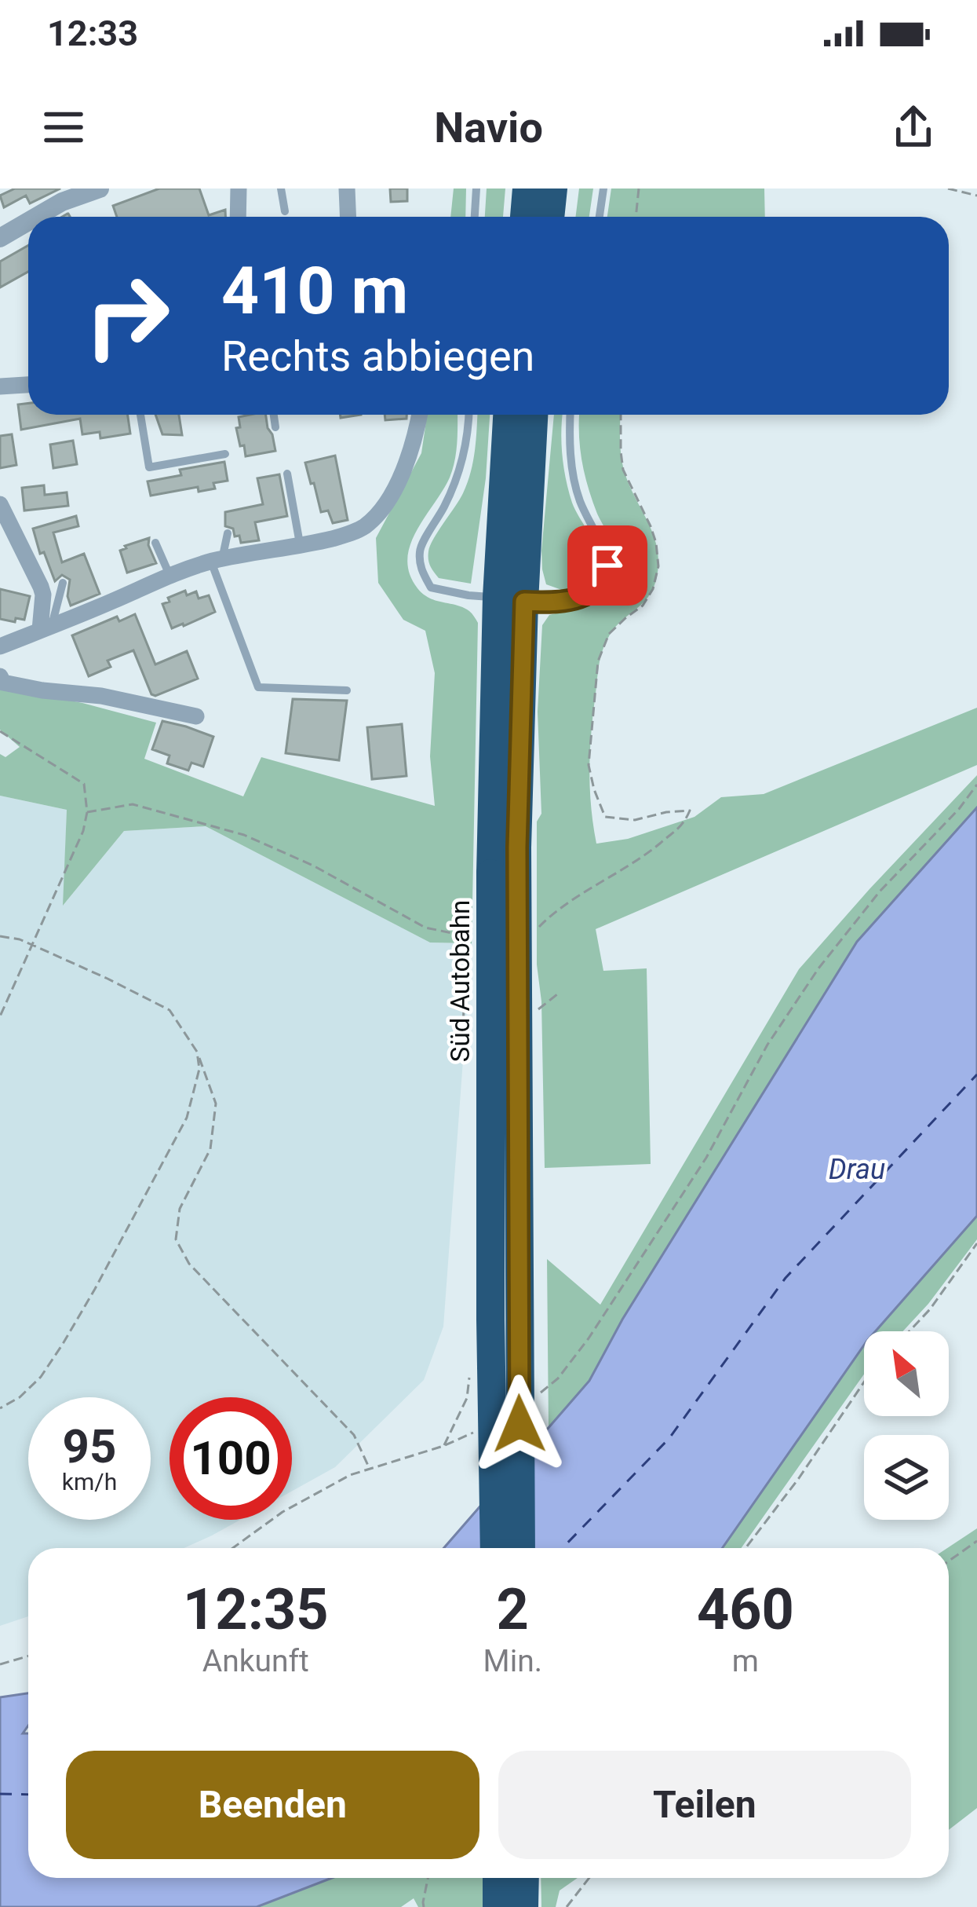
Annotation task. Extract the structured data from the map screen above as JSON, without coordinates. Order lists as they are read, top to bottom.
{
  "streets": {
    "highway": ["Süd Autobahn"]
  },
  "water": ["Drau"],
  "north": "top left",
  "page": {
    "status": "12:33",
    "header": "Navio",
    "turn": ["410 m", "Rechts abbiegen"],
    "speed": "95 km/h",
    "limit": "100",
    "eta": [
      "12:35",
      "Ankunft",
      "2",
      "Min.",
      "460",
      "m"
    ],
    "buttons": ["Beenden", "Teilen"]
  }
}
